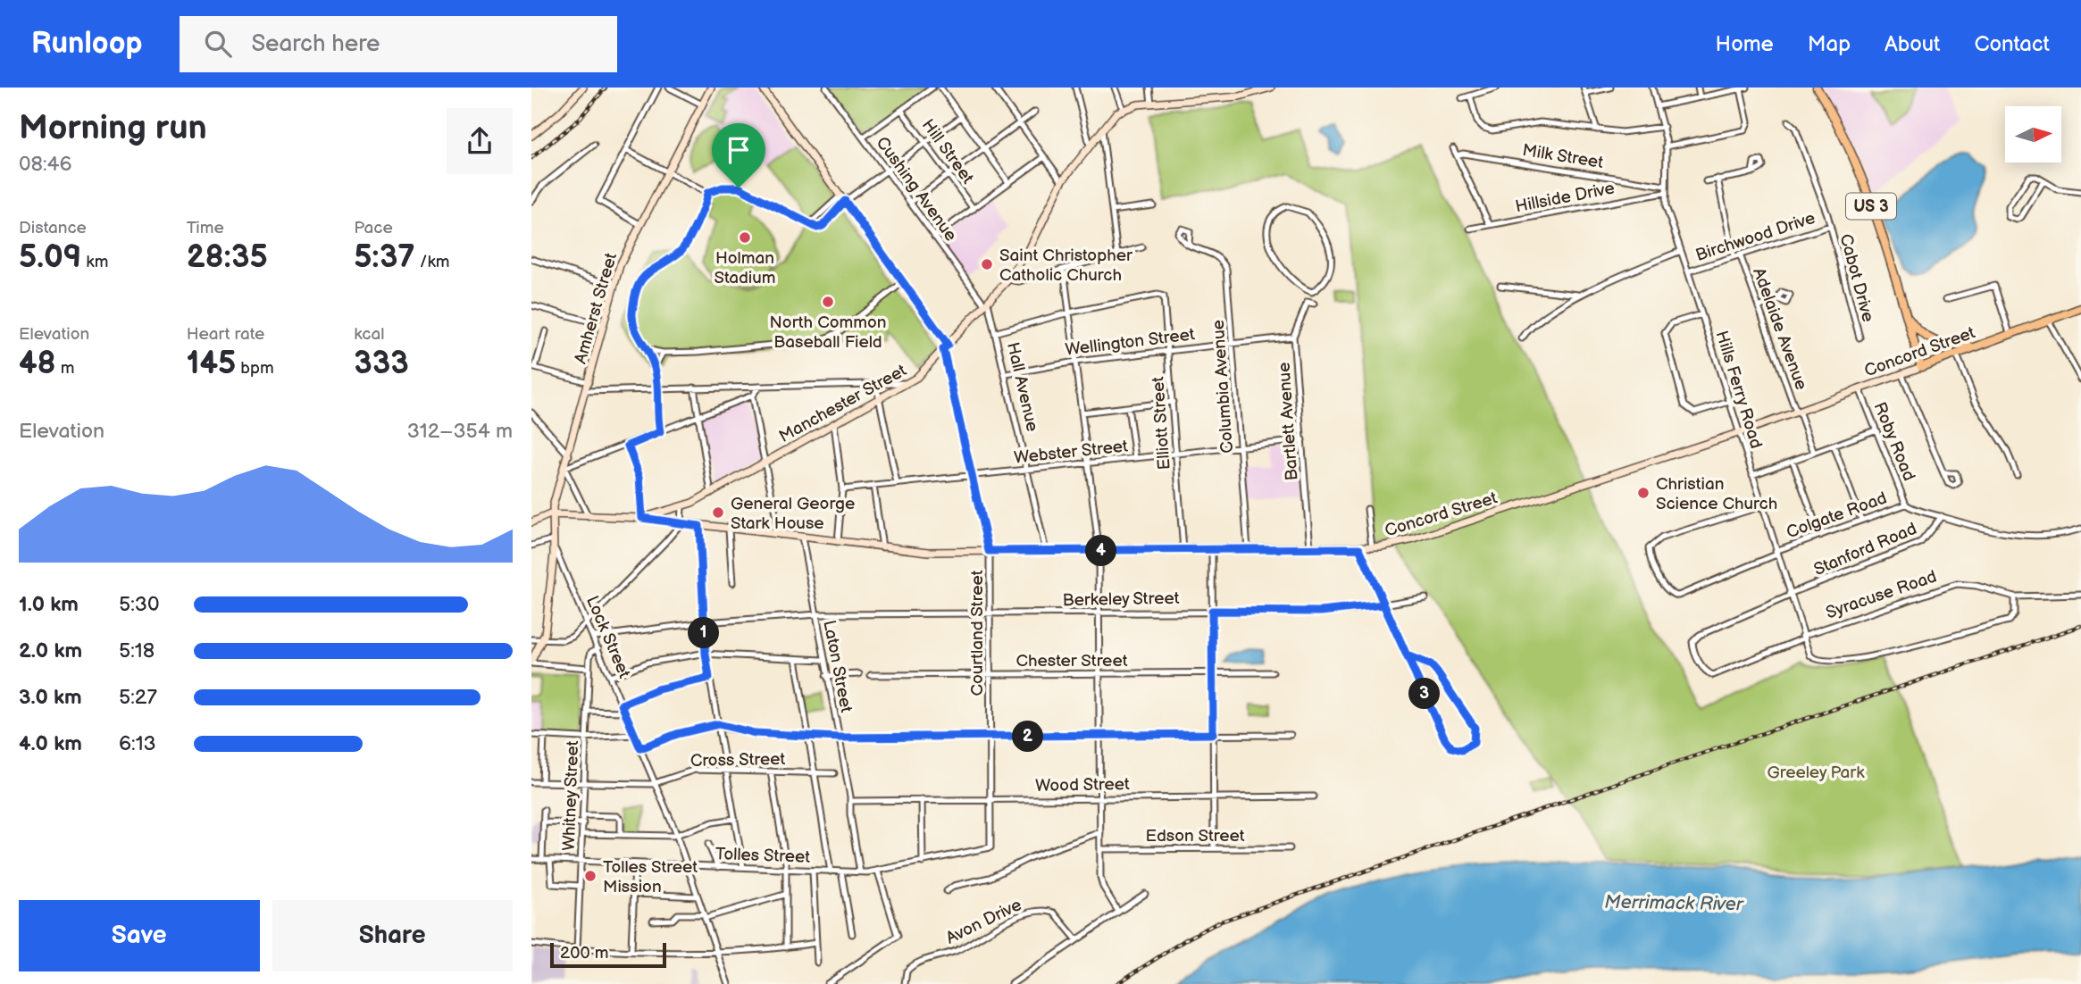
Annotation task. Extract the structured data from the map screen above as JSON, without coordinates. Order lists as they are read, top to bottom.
{
  "streets": {
    "main road": [
      "US 3",
      "Amherst Street",
      "Concord Street",
      "Manchester Street"
    ],
    "street": [
      "Hill Street",
      "Milk Street",
      "Cushing Avenue",
      "Hillside Drive",
      "Birchwood Drive",
      "Cabot Drive",
      "Adelaide Avenue",
      "Wellington Street",
      "Hall Avenue",
      "Columbia Avenue",
      "Hills Ferry Road",
      "Bartlett Avenue",
      "Elliott Street",
      "Roby Road",
      "Webster Street",
      "Colgate Road",
      "Stanford Road",
      "Syracuse Road",
      "Berkeley Street",
      "Courtland Street",
      "Lock Street",
      "Chester Street",
      "Laton Street",
      "Cross Street",
      "Wood Street",
      "Whitney Street",
      "Edson Street",
      "Tolles Street",
      "Avon Drive"
    ]
  },
  "crossings": [
    ["Milk Street", "Hills Ferry Road"],
    ["Cushing Avenue", "Hall Avenue"],
    ["Cushing Avenue", "Manchester Street"],
    ["Hillside Drive", "Hills Ferry Road"],
    ["US 3", "Concord Street"],
    ["Birchwood Drive", "Cabot Drive"],
    ["Birchwood Drive", "Adelaide Avenue"],
    ["Birchwood Drive", "Hills Ferry Road"],
    ["Amherst Street", "Concord Street"],
    ["Amherst Street", "Lock Street"],
    ["Adelaide Avenue", "Concord Street"],
    ["Wellington Street", "Hall Avenue"],
    ["Wellington Street", "Columbia Avenue"],
    ["Wellington Street", "Bartlett Avenue"],
    ["Wellington Street", "Elliott Street"],
    ["Concord Street", "Hall Avenue"],
    ["Concord Street", "Columbia Avenue"],
    ["Concord Street", "Hills Ferry Road"],
    ["Concord Street", "Manchester Street"],
    ["Concord Street", "Bartlett Avenue"],
    ["Concord Street", "Elliott Street"],
    ["Concord Street", "Roby Road"],
    ["Concord Street", "Courtland Street"],
    ["Concord Street", "Laton Street"],
    ["Hall Avenue", "Manchester Street"],
    ["Hall Avenue", "Webster Street"],
    ["Columbia Avenue", "Webster Street"],
    ["Hills Ferry Road", "Colgate Road"],
    ["Hills Ferry Road", "Stanford Road"],
    ["Hills Ferry Road", "Syracuse Road"],
    ["Manchester Street", "Courtland Street"],
    ["Bartlett Avenue", "Webster Street"],
    ["Elliott Street", "Webster Street"],
    ["Roby Road", "Colgate Road"],
    ["Webster Street", "Courtland Street"],
    ["Stanford Road", "Syracuse Road"],
    ["Berkeley Street", "Courtland Street"],
    ["Berkeley Street", "Lock Street"],
    ["Berkeley Street", "Laton Street"],
    ["Courtland Street", "Chester Street"],
    ["Courtland Street", "Wood Street"],
    ["Courtland Street", "Tolles Street"],
    ["Lock Street", "Cross Street"],
    ["Lock Street", "Whitney Street"],
    ["Lock Street", "Tolles Street"],
    ["Laton Street", "Wood Street"],
    ["Laton Street", "Tolles Street"],
    ["Cross Street", "Whitney Street"],
    ["Whitney Street", "Tolles Street"]
  ],
  "water": ["Merrimack River"],
  "parks": ["Greeley Park"],
  "places": [
    "Holman Stadium",
    "Saint Christopher Catholic Church",
    "North Common Baseball Field",
    "Christian Science Church",
    "General George Stark House",
    "Tolles Street Mission"
  ],
  "scale_bar": "200 m",
  "north": "right",
  "page": {
    "header": "Runloop",
    "search": "Search here",
    "nav": [
      "Home",
      "Map",
      "About",
      "Contact"
    ],
    "heading": ["Morning run", "08:46"],
    "stats": [
      ["Distance", "5.09 km"],
      ["Time", "28:35"],
      ["Pace", "5:37 /km"],
      ["Elevation", "48 m"],
      ["Heart rate", "145 bpm"],
      ["kcal", "333"]
    ],
    "chart": ["Elevation", "312–354 m"],
    "pins": [
      "4",
      "1",
      "3",
      "2"
    ],
    "list": [
      {
        "name": "1.0 km",
        "note": "5:30"
      },
      {
        "name": "2.0 km",
        "note": "5:18"
      },
      {
        "name": "3.0 km",
        "note": "5:27"
      },
      {
        "name": "4.0 km",
        "note": "6:13"
      }
    ],
    "buttons": ["Save", "Share"],
    "scale": "200 m"
  }
}
